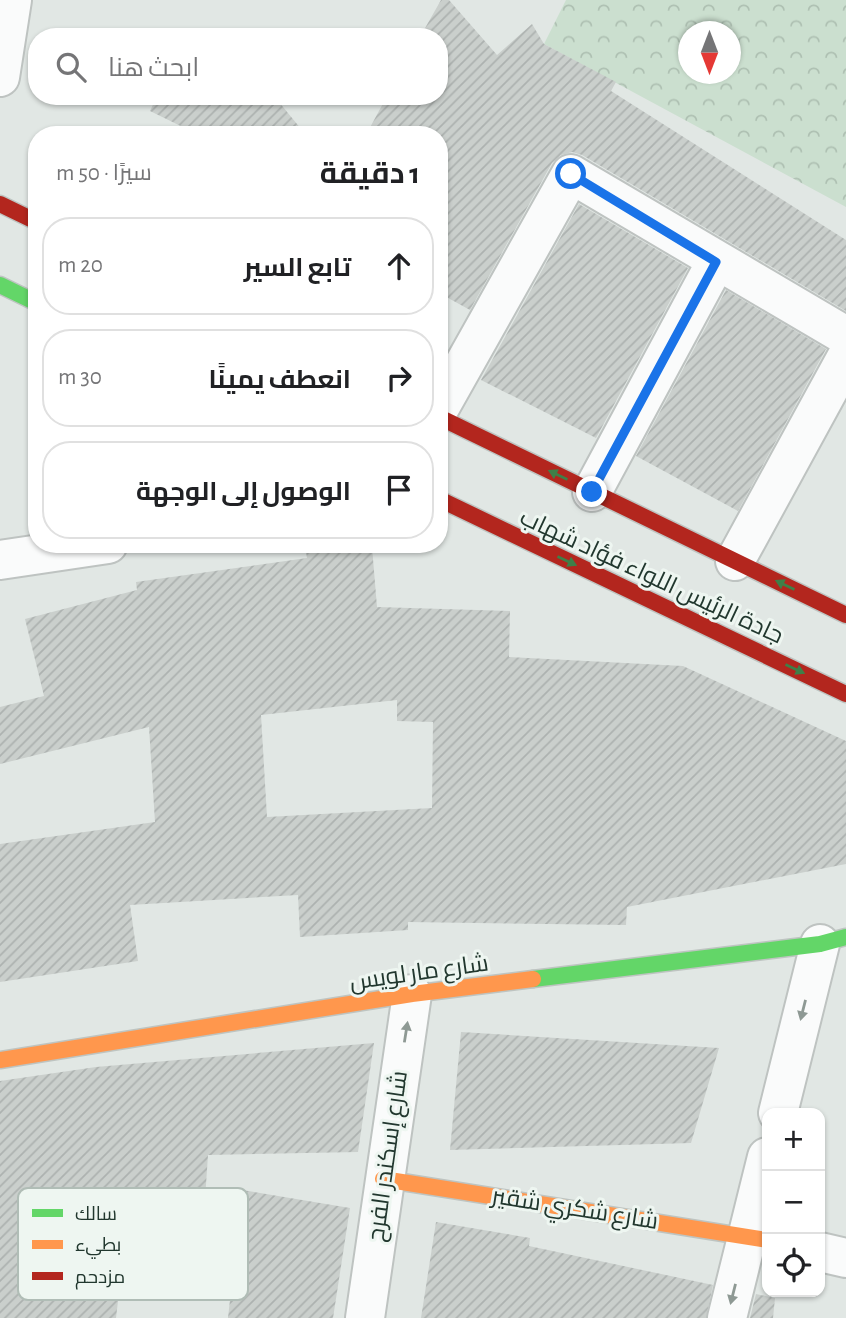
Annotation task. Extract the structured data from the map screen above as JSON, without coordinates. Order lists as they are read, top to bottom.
{
  "streets": {
    "main road": ["جادة الرئيس اللواء فؤاد شهاب", "شارع مار لويس", "شارع شكري شقير"],
    "street": ["شارع إسكندر الفرح"]
  },
  "crossings": [
    ["شارع مار لويس", "شارع إسكندر الفرح"],
    ["شارع إسكندر الفرح", "شارع شكري شقير"]
  ],
  "one_way": ["شارع إسكندر الفرح"],
  "legend": ["سالك", "بطيء", "مزدحم"],
  "north": "bottom",
  "page": {
    "search": "ابحث هنا",
    "heading": ["1 دقيقة", "سيرًا · 50 m"],
    "list": [
      ["تابع السير", "20 m"],
      ["انعطف يمينًا", "30 m"],
      "الوصول إلى الوجهة"
    ],
    "map_buttons": ["+", "−"]
  }
}
